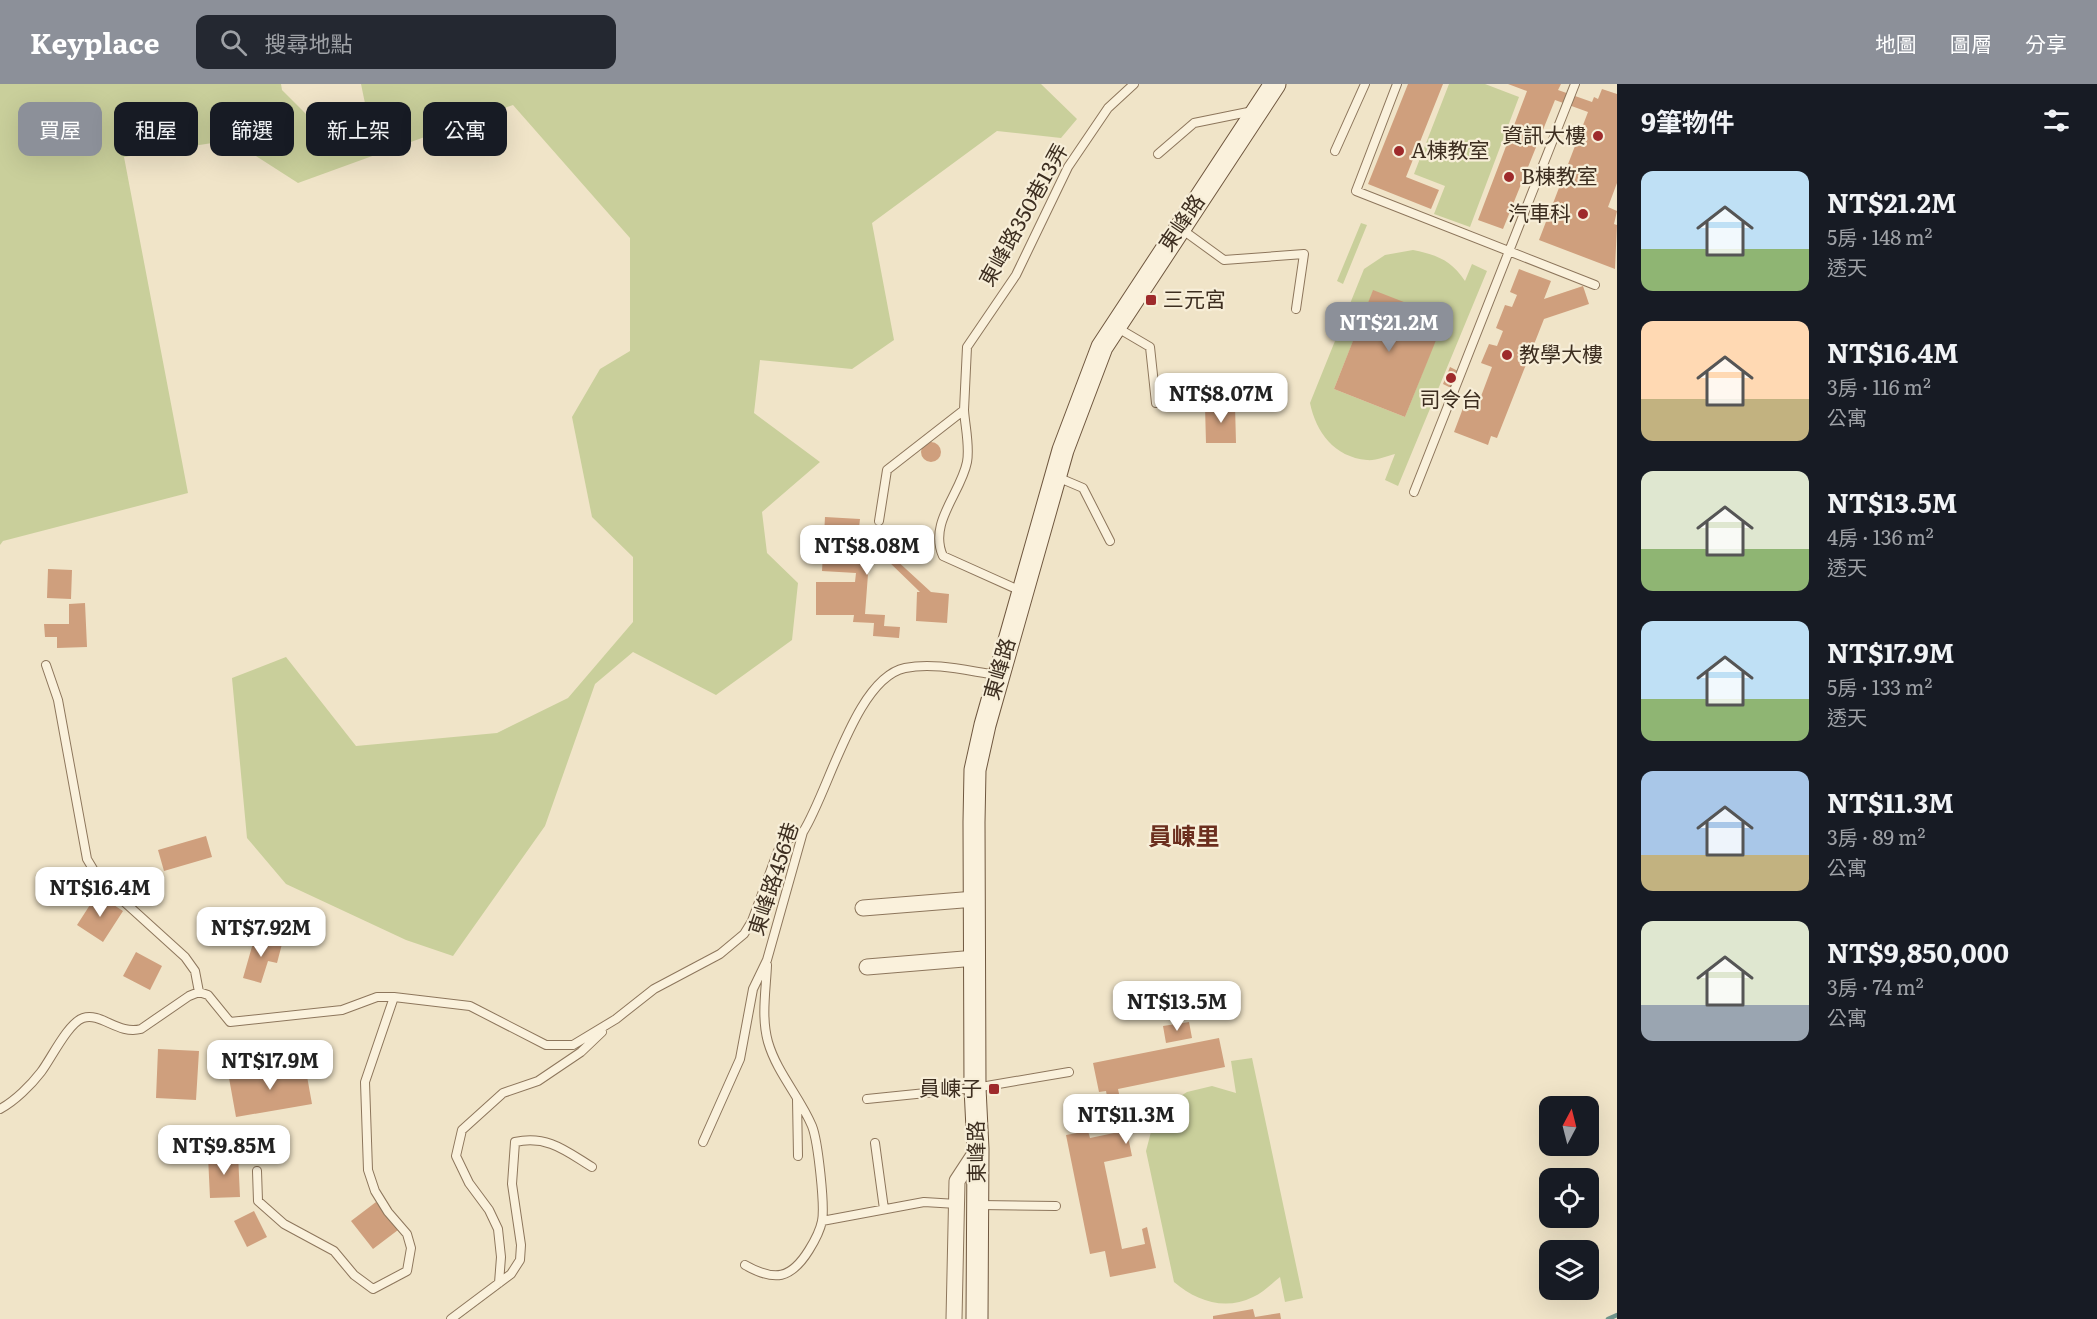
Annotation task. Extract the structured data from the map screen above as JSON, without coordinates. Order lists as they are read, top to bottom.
{
  "streets": {
    "main road": ["東峰路"],
    "lane": ["東峰路350巷13弄", "東峰路456巷"]
  },
  "crossings": [
    ["東峰路350巷13弄", "東峰路"],
    ["東峰路", "東峰路456巷"]
  ],
  "districts": ["員崠里"],
  "places": {
    "other": [
      "資訊大樓",
      "A棟教室",
      "B棟教室",
      "汽車科",
      "教學大樓",
      "司令台"
    ],
    "transit": ["三元宮", "員崠子"]
  },
  "north": "top",
  "page": {
    "header": "Keyplace",
    "search": "搜尋地點",
    "nav": ["地圖", "圖層", "分享"],
    "heading": "9筆物件",
    "chip": [
      "買屋",
      "租屋",
      "篩選",
      "新上架",
      "公寓"
    ],
    "list": [
      {
        "name": "NT$21.2M",
        "note": "5房 · 148 m² · 透天"
      },
      {
        "name": "NT$16.4M",
        "note": "3房 · 116 m² · 公寓"
      },
      {
        "name": "NT$13.5M",
        "note": "4房 · 136 m² · 透天"
      },
      {
        "name": "NT$17.9M",
        "note": "5房 · 133 m² · 透天"
      },
      {
        "name": "NT$11.3M",
        "note": "3房 · 89 m² · 公寓"
      },
      {
        "name": "NT$9,850,000",
        "note": "3房 · 74 m² · 公寓"
      }
    ],
    "price": [
      "NT$21.2M",
      "NT$8.07M",
      "NT$8.08M",
      "NT$16.4M",
      "NT$7.92M",
      "NT$13.5M",
      "NT$17.9M",
      "NT$11.3M",
      "NT$9.85M"
    ]
  }
}
